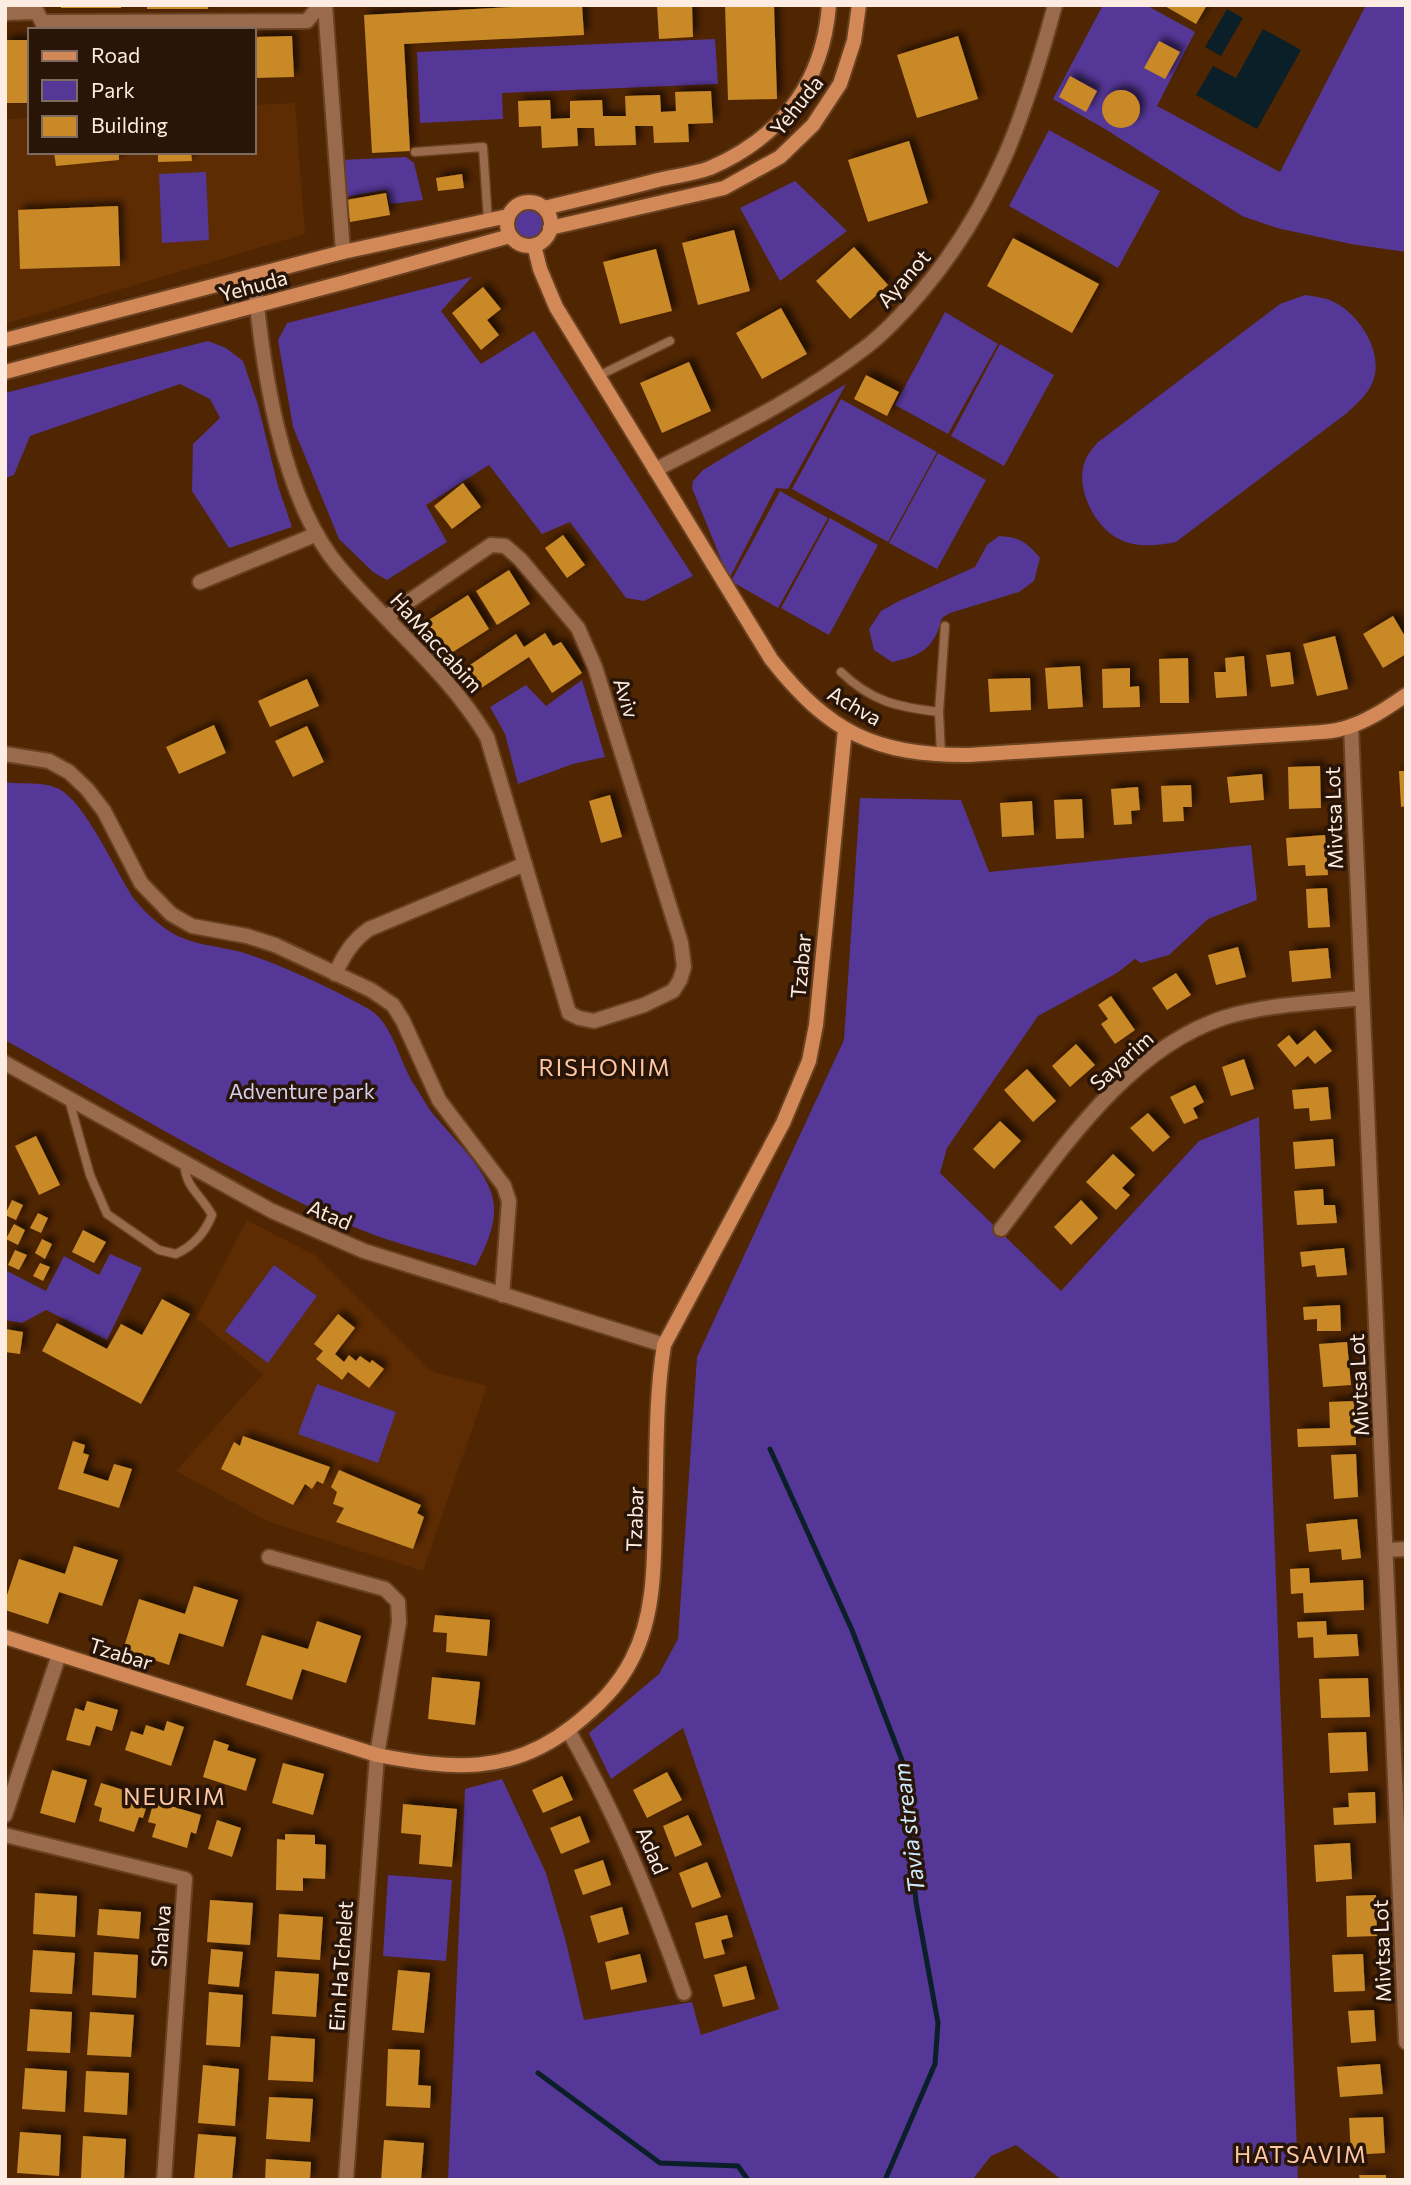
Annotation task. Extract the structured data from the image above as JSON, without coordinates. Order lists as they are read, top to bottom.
{
  "streets": {
    "street": [
      "Yehuda",
      "Ayanot",
      "HaMaccabim",
      "Aviv",
      "Achva",
      "Mivtsa Lot",
      "Tzabar",
      "Sayarim",
      "Atad",
      "Adad",
      "Shalva",
      "Ein HaTchelet"
    ]
  },
  "crossings": [
    ["Yehuda", "HaMaccabim"],
    ["Yehuda", "Achva"],
    ["Ayanot", "Achva"],
    ["HaMaccabim", "Aviv"],
    ["Achva", "Mivtsa Lot"],
    ["Achva", "Tzabar"],
    ["Mivtsa Lot", "Sayarim"],
    ["Tzabar", "Atad"],
    ["Tzabar", "Adad"],
    ["Tzabar", "Ein HaTchelet"]
  ],
  "districts": ["RISHONIM", "NEURIM", "HATSAVIM"],
  "water": ["Tavia stream"],
  "parks": ["Adventure park"],
  "legend": ["Road", "Park", "Building"]
}
